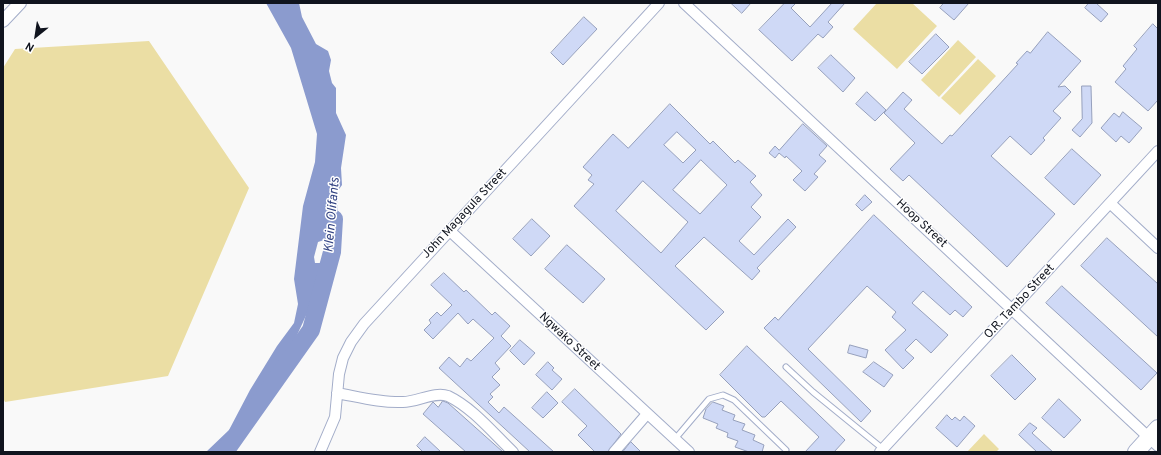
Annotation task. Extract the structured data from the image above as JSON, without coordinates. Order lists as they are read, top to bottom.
{
  "streets": {
    "street": [
      "John Magagula Street",
      "Hoop Street",
      "O.R. Tambo Street",
      "Ngwako Street"
    ]
  },
  "crossings": [
    ["John Magagula Street", "Ngwako Street"],
    ["Hoop Street", "O.R. Tambo Street"]
  ],
  "water": ["Klein Olifants"],
  "north": "bottom left"
}
